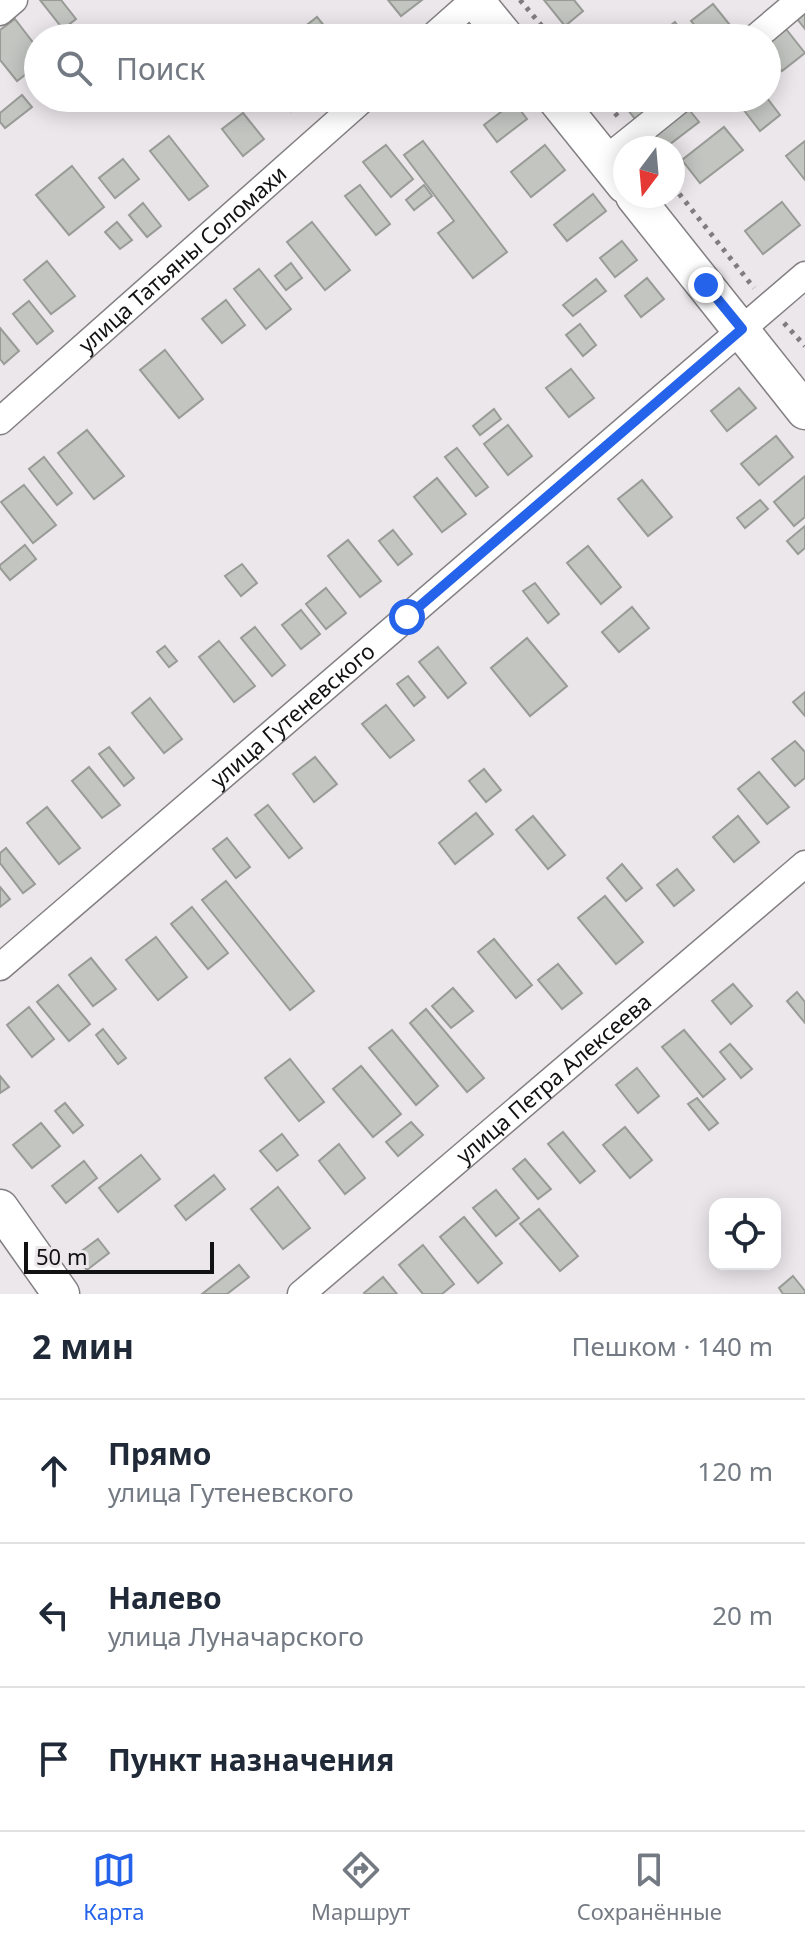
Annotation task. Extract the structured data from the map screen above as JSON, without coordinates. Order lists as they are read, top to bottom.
{
  "streets": {
    "street": ["улица Татьяны Соломахи", "улица Гутеневского", "улица Петра Алексеева"]
  },
  "scale_bar": "50 m",
  "north": "bottom",
  "page": {
    "search": "Поиск",
    "scale": "50 m",
    "heading": ["2 мин", "Пешком · 140 m"],
    "list": [
      ["Прямо", "улица Гутеневского", "120 m"],
      ["Налево", "улица Луначарского", "20 m"],
      "Пункт назначения"
    ],
    "nav": ["Карта", "Маршрут", "Сохранённые"]
  }
}
